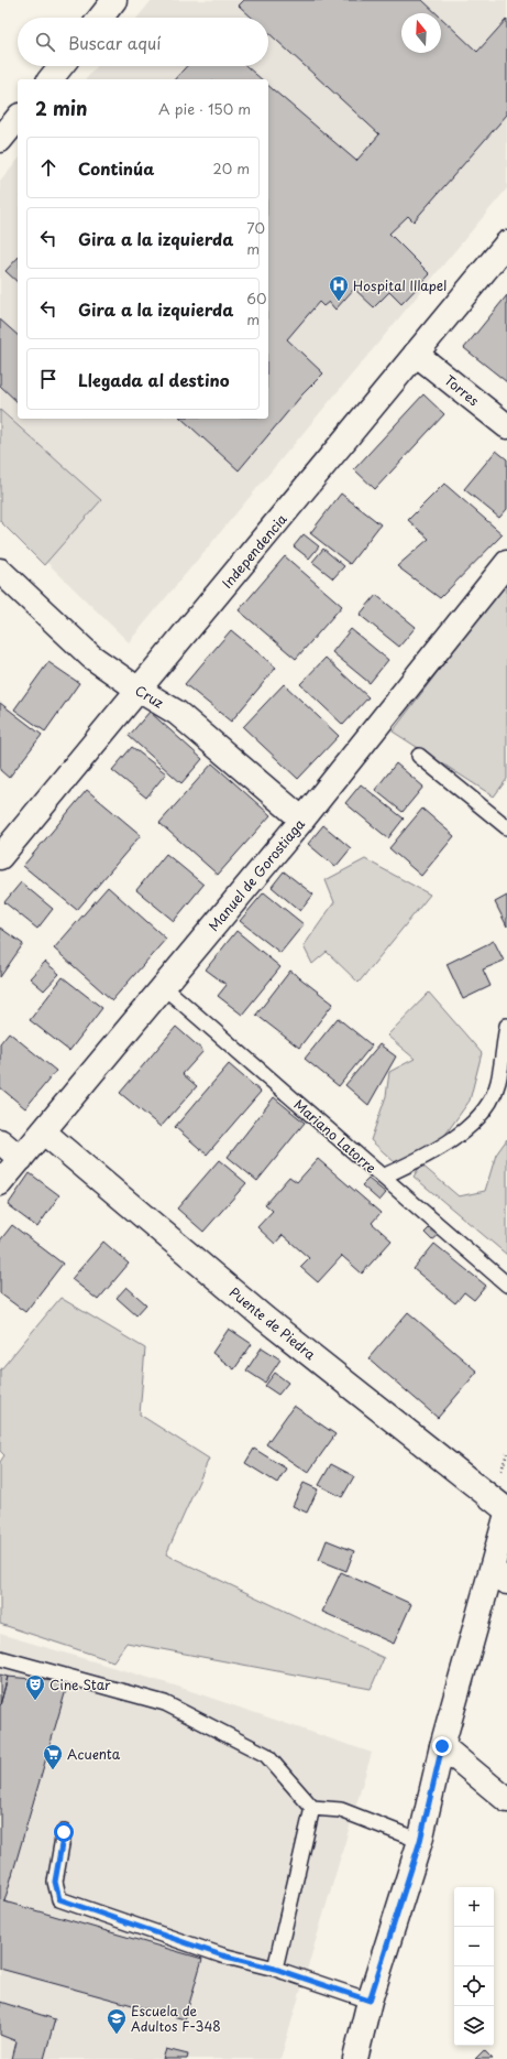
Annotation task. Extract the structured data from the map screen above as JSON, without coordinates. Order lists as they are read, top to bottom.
{
  "streets": {
    "street": [
      "Torres",
      "Independencia",
      "Cruz",
      "Manuel de Gorostiaga",
      "Puente de Piedra"
    ],
    "lane": ["Mariano Latorre"]
  },
  "crossings": [
    ["Torres", "Independencia"],
    ["Independencia", "Cruz"],
    ["Cruz", "Manuel de Gorostiaga"],
    ["Manuel de Gorostiaga", "Mariano Latorre"],
    ["Manuel de Gorostiaga", "Puente de Piedra"]
  ],
  "places": {
    "hospital": ["Hospital Illapel"],
    "theatre": ["Cine Star"],
    "supermarket": ["Acuenta"],
    "school or university": ["Escuela de Adultos F-348"]
  },
  "north": "top",
  "page": {
    "search": "Buscar aquí",
    "heading": ["2 min", "A pie · 150 m"],
    "list": [
      ["Continúa", "20 m"],
      ["Gira a la izquierda", "70 m"],
      ["Gira a la izquierda", "60 m"],
      "Llegada al destino"
    ],
    "map_buttons": ["+", "−"]
  }
}
